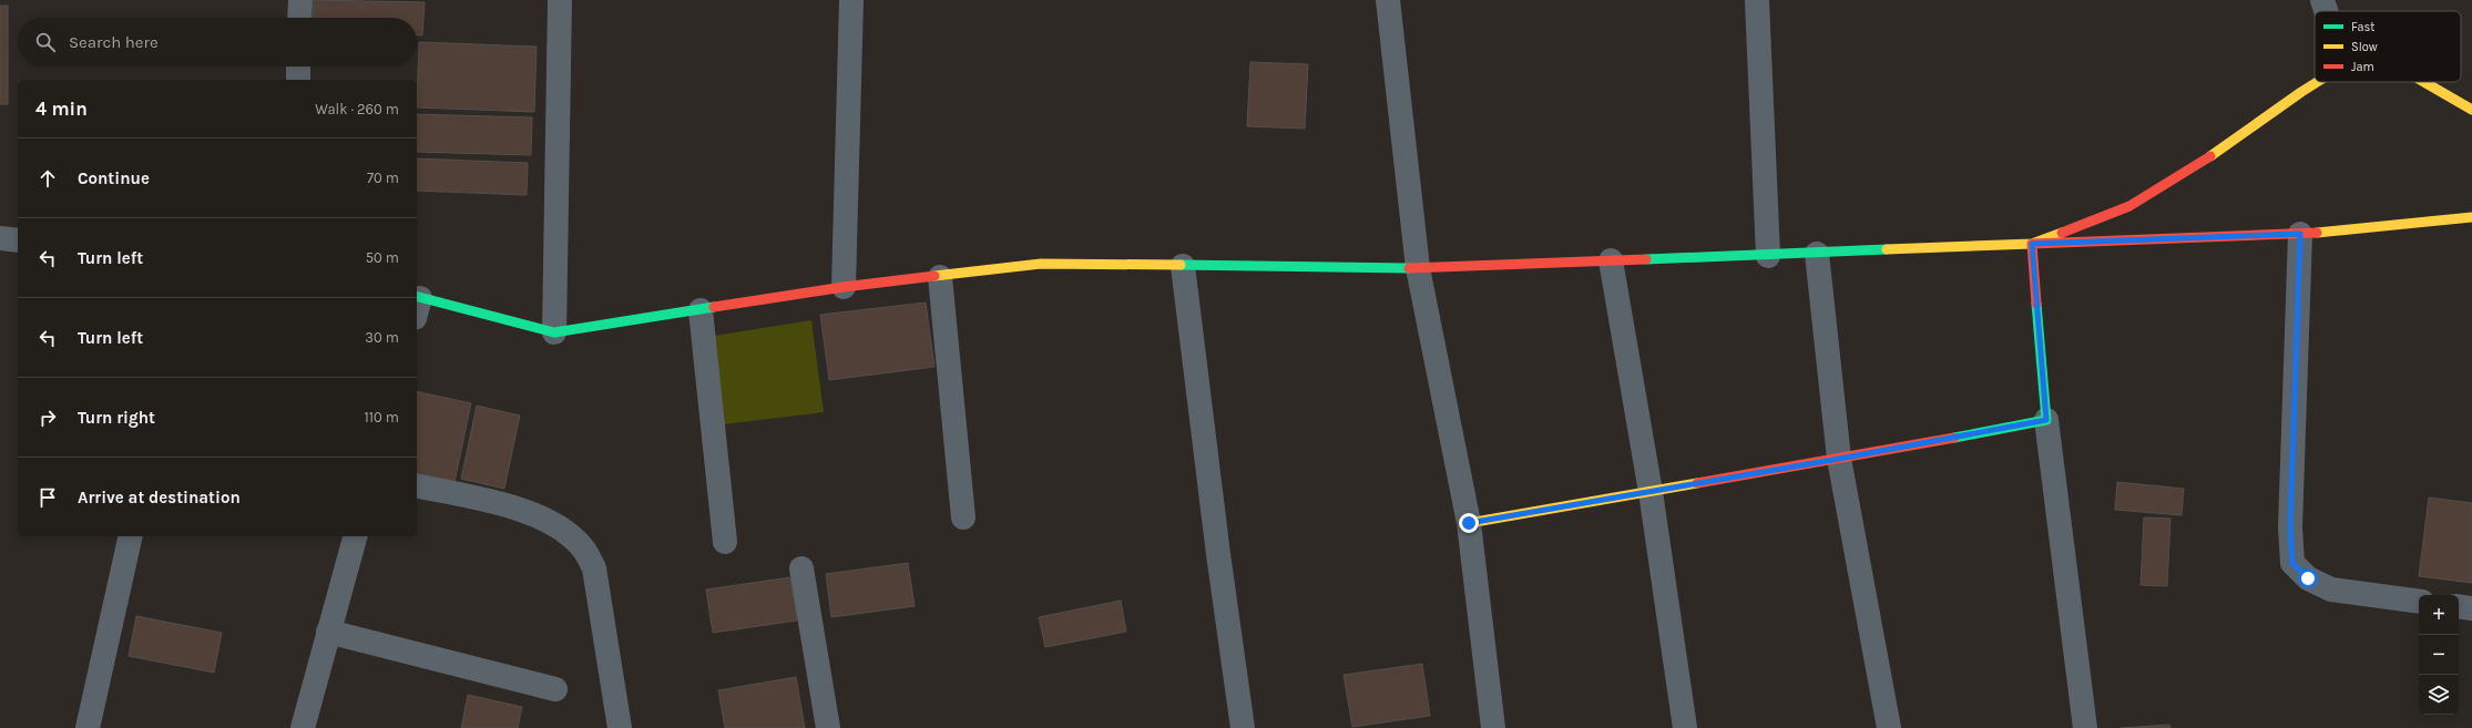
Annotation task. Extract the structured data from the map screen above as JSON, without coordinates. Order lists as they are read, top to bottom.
{
  "legend": ["Fast", "Slow", "Jam"],
  "page": {
    "search": "Search here",
    "heading": ["4 min", "Walk · 260 m"],
    "list": [
      ["Continue", "70 m"],
      ["Turn left", "50 m"],
      ["Turn left", "30 m"],
      ["Turn right", "110 m"],
      "Arrive at destination"
    ],
    "map_buttons": ["+", "−"]
  }
}
